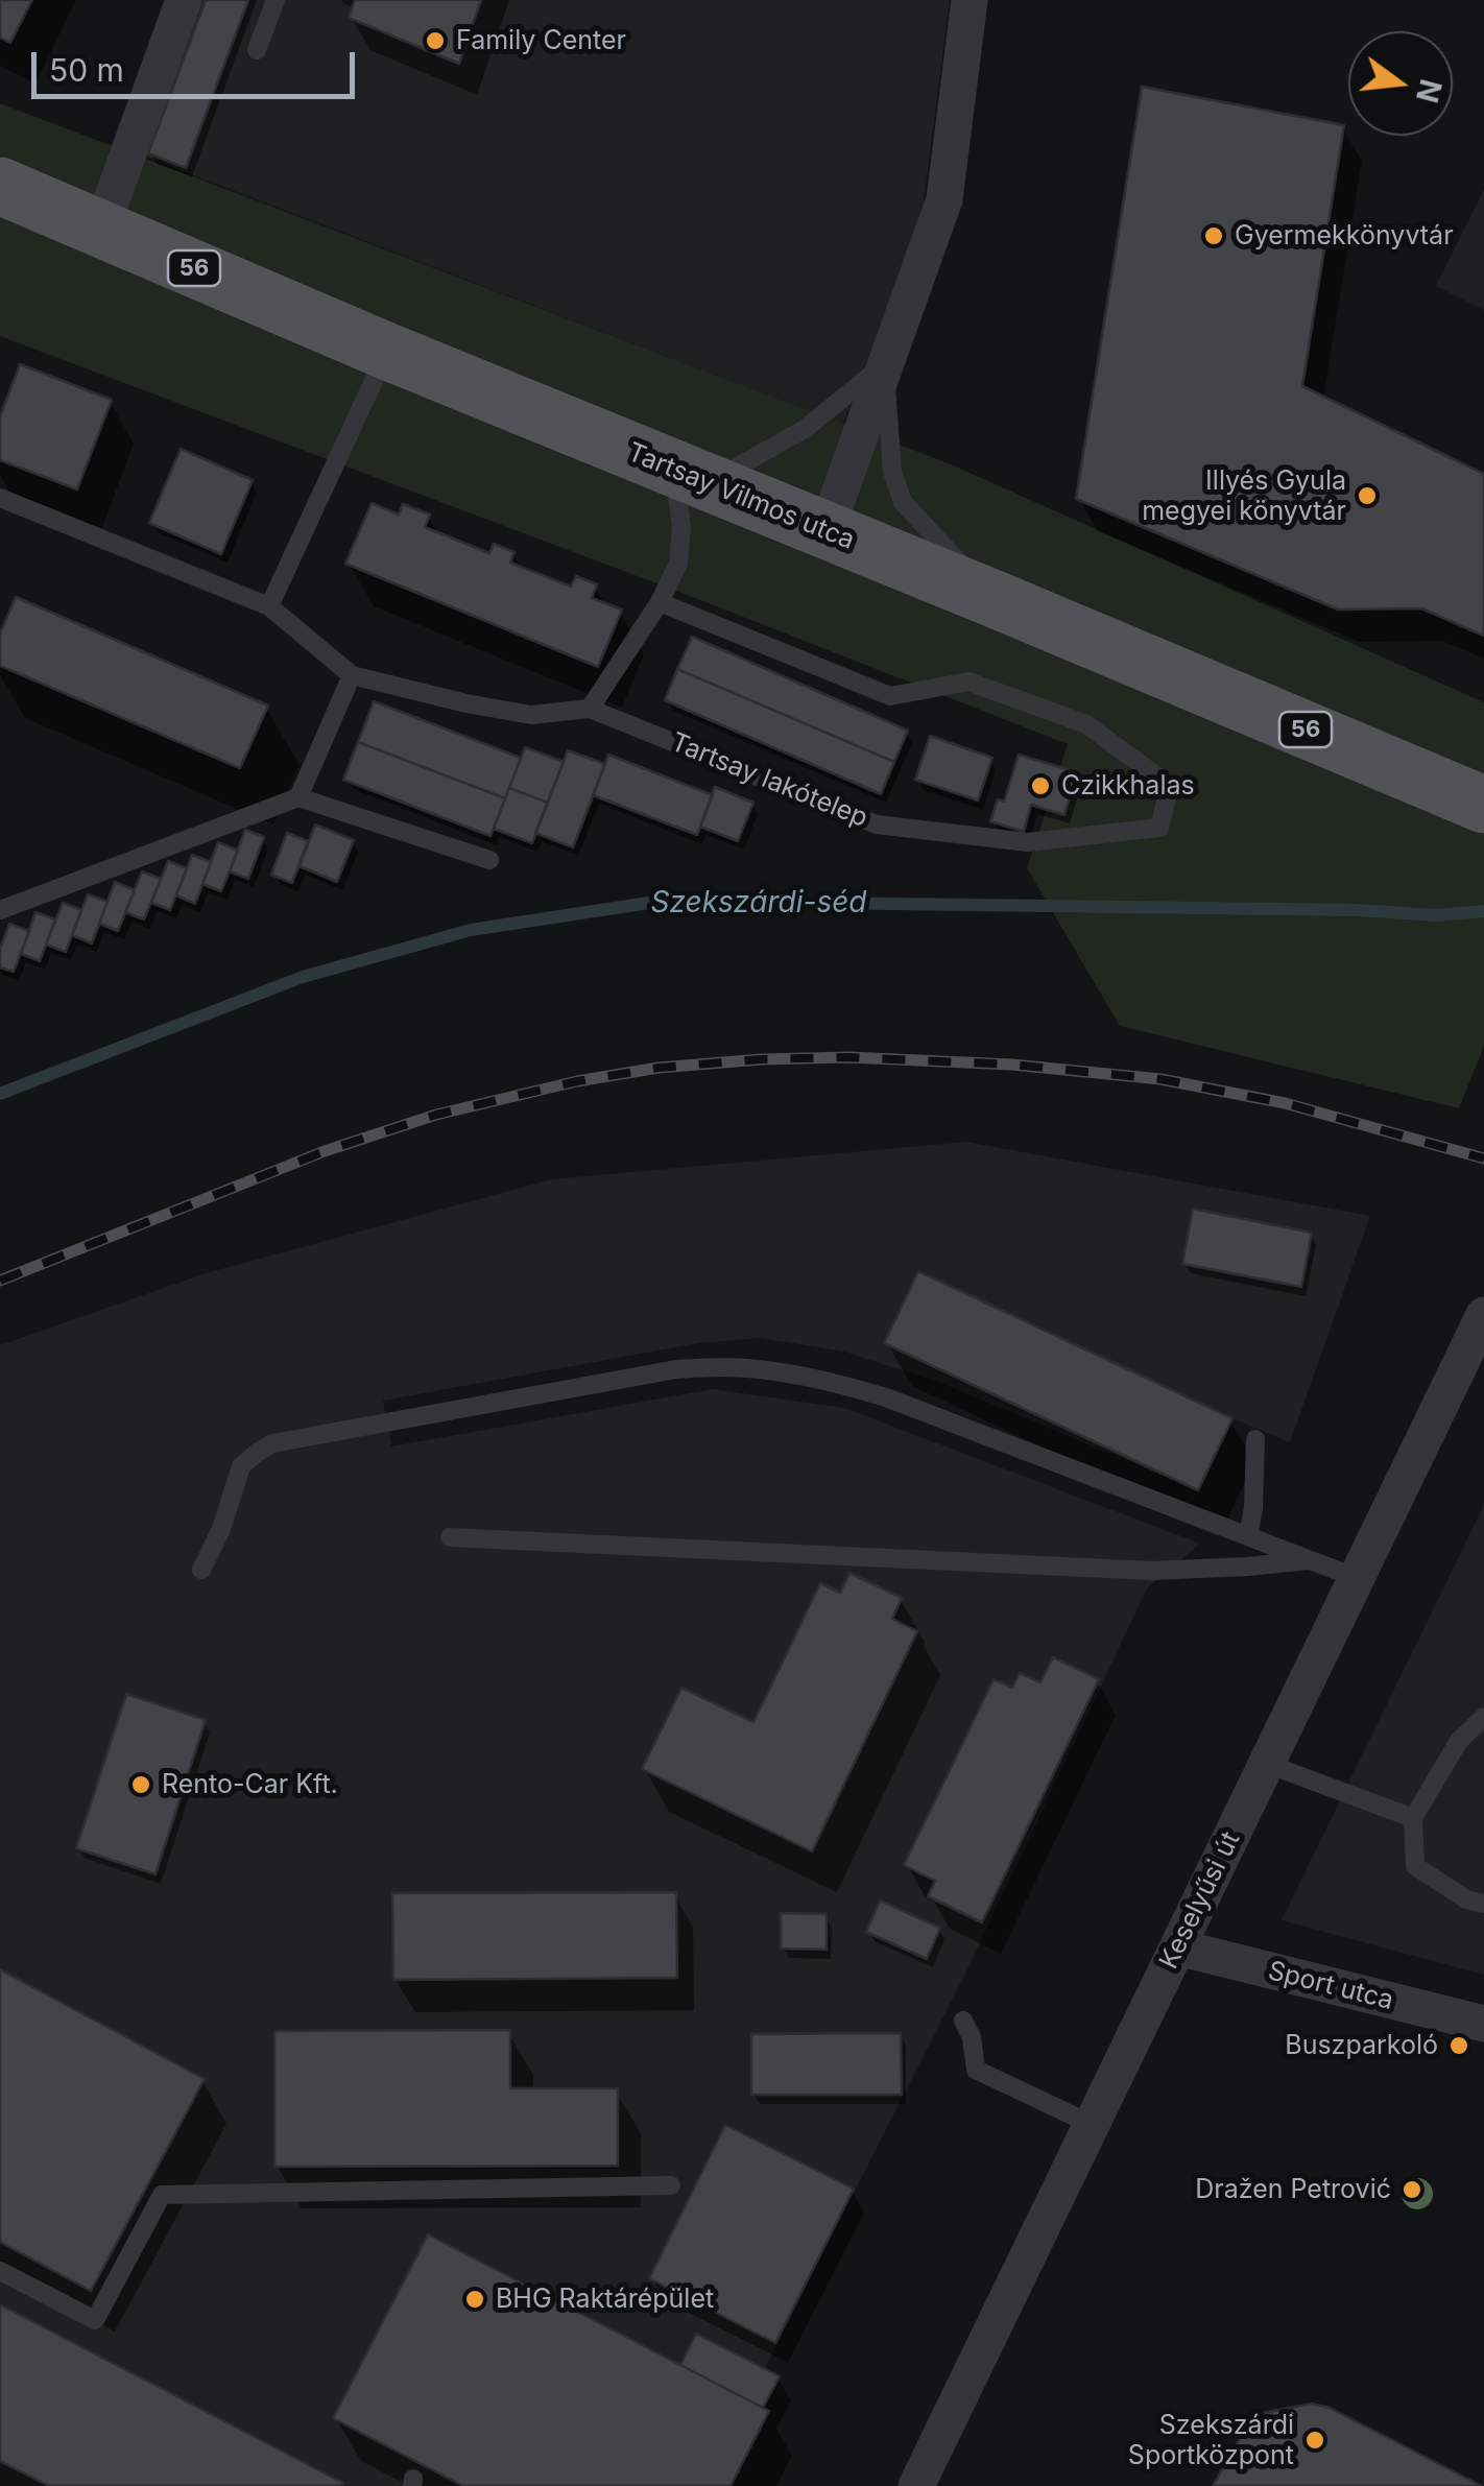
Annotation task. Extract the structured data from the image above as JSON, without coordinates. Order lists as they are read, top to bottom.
{
  "streets": {
    "main road": ["56", "Tartsay Vilmos utca"],
    "street": ["Keselyűsi út", "Sport utca"],
    "lane": ["Tartsay lakótelep"]
  },
  "crossings": [
    ["Keselyűsi út", "Sport utca"]
  ],
  "water": ["Szekszárdi-séd"],
  "places": [
    "Family Center",
    "Gyermekkönyvtár",
    "Illyés Gyula megyei könyvtár",
    "Czikkhalas",
    "Rento-Car Kft.",
    "Buszparkoló",
    "Dražen Petrović",
    "BHG Raktárépület",
    "Szekszárdi Sportközpont"
  ],
  "scale_bar": "50 m",
  "north": "right"
}
